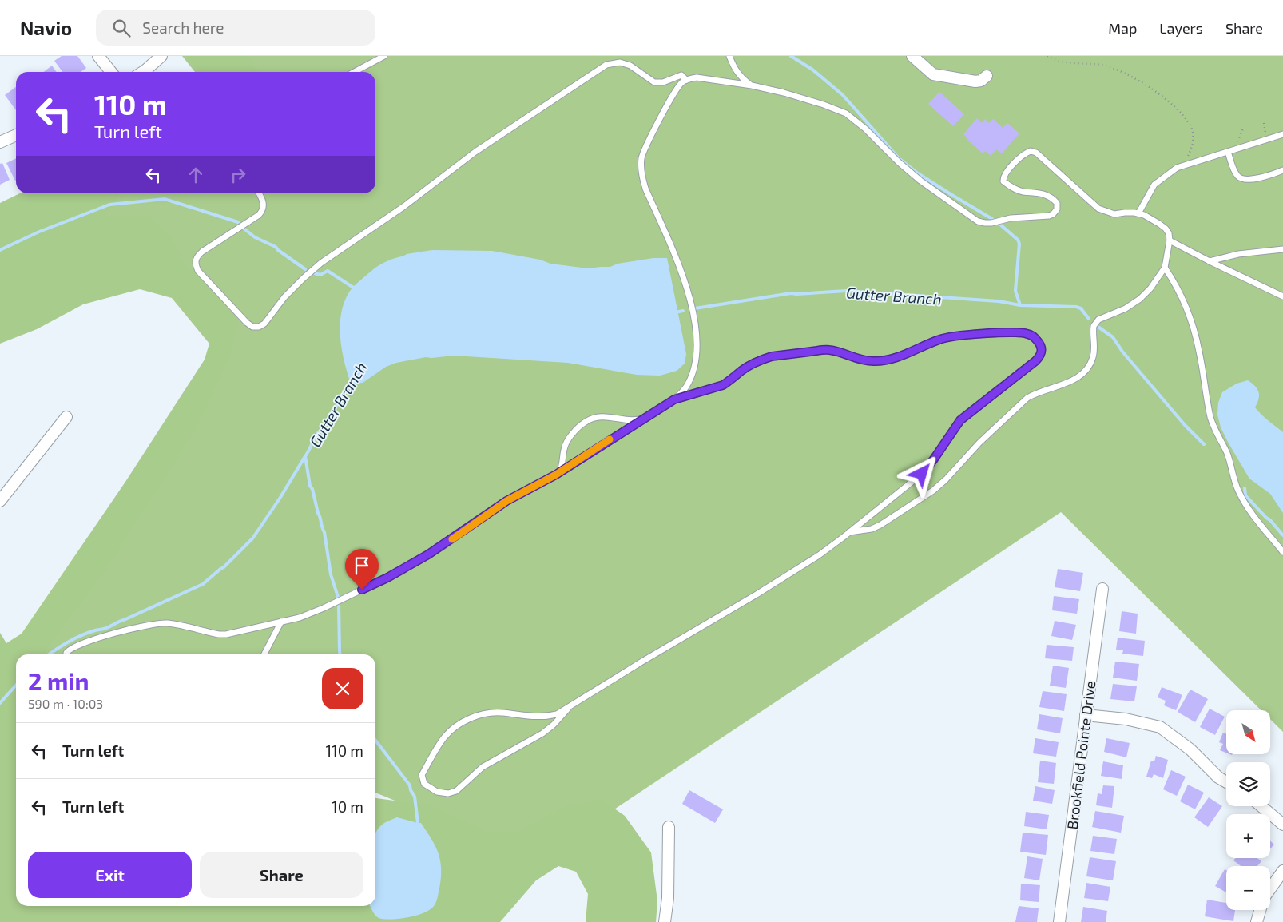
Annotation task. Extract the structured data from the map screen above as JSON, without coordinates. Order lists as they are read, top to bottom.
{
  "streets": {
    "street": ["Brookfield Pointe Drive"]
  },
  "water": ["Gutter Branch"],
  "north": "bottom right",
  "page": {
    "header": "Navio",
    "search": "Search here",
    "nav": ["Map", "Layers", "Share"],
    "turn": ["110 m", "Turn left"],
    "heading": ["2 min", "590 m · 10:03"],
    "map_buttons": ["+", "−"],
    "list": [
      {
        "name": "Turn left",
        "value": "110 m"
      },
      {
        "name": "Turn left",
        "value": "10 m"
      }
    ],
    "buttons": ["Exit", "Share"]
  }
}
